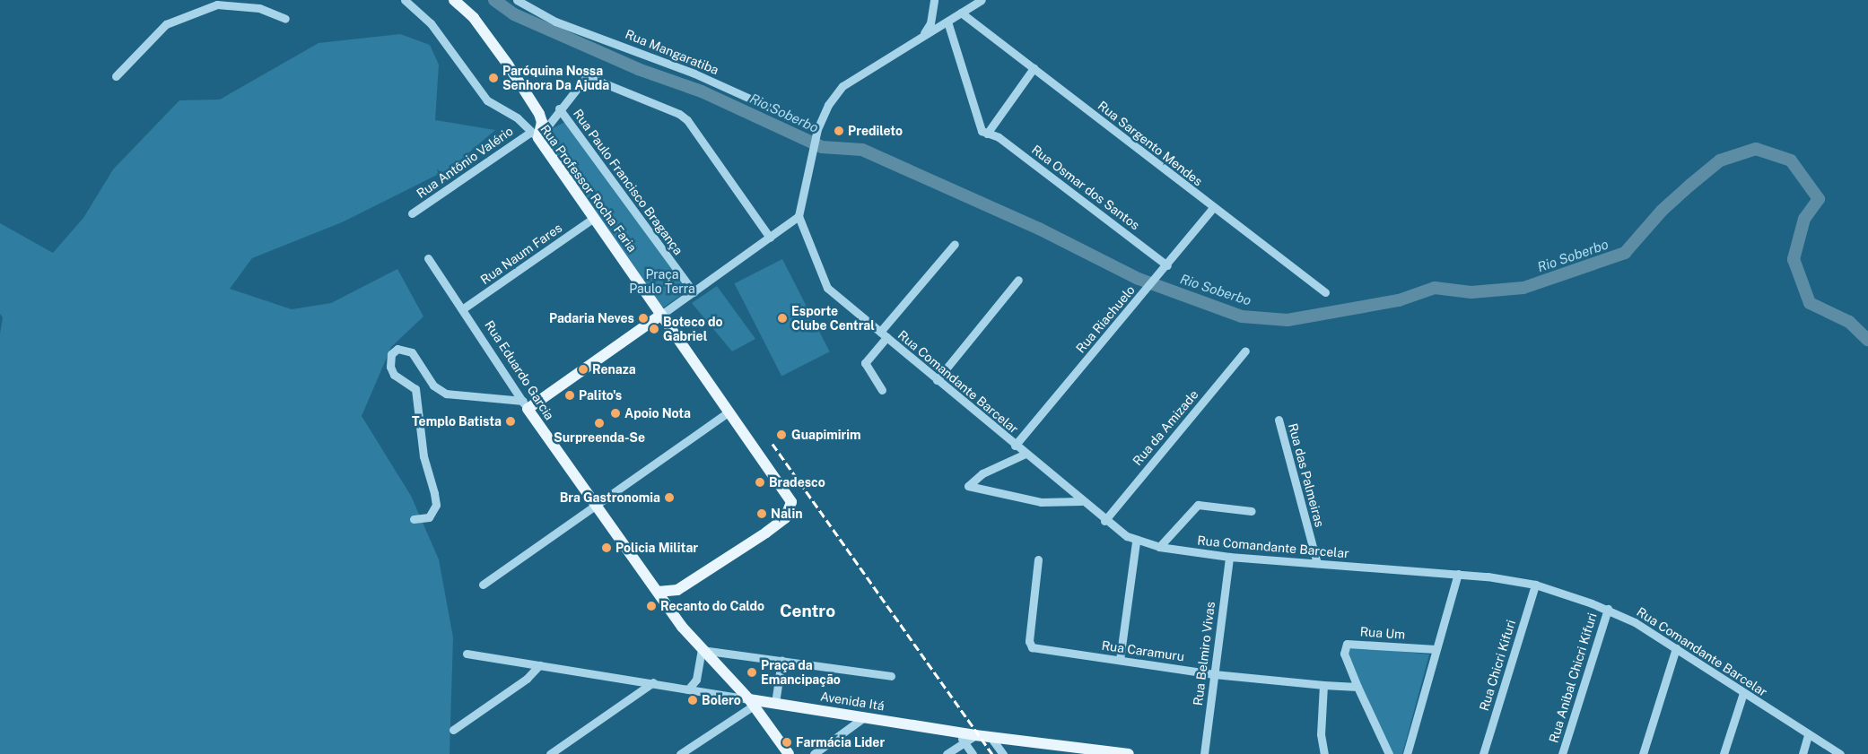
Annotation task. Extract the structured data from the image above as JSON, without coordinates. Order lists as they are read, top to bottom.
{
  "streets": {
    "main road": ["Rua Professor Rocha Faria", "Rua Eduardo Garcia", "Avenida Itá"],
    "street": [
      "Rua Mangaratiba",
      "Rua Sargento Mendes",
      "Rua Antônio Valério",
      "Rua Paulo Francisco Bragança",
      "Rua Osmar dos Santos",
      "Rua Naum Fares",
      "Rua Riachuelo",
      "Rua Comandante Barcelar",
      "Rua da Amizade",
      "Rua das Palmeiras",
      "Rua Um",
      "Rua Caramuru",
      "Rua Belmiro Vivas",
      "Rua Chicri Kifuri",
      "Rua Anibal Chicri Kifuri"
    ]
  },
  "crossings": [
    ["Rua Sargento Mendes", "Rua Riachuelo"],
    ["Rua Antônio Valério", "Rua Professor Rocha Faria"],
    ["Rua Osmar dos Santos", "Rua Riachuelo"],
    ["Rua Professor Rocha Faria", "Rua Naum Fares"],
    ["Rua Naum Fares", "Rua Eduardo Garcia"],
    ["Rua Riachuelo", "Rua Comandante Barcelar"],
    ["Rua Eduardo Garcia", "Avenida Itá"],
    ["Rua Comandante Barcelar", "Rua da Amizade"],
    ["Rua Comandante Barcelar", "Rua das Palmeiras"],
    ["Rua Comandante Barcelar", "Rua Belmiro Vivas"],
    ["Rua Comandante Barcelar", "Rua Chicri Kifuri"],
    ["Rua Comandante Barcelar", "Rua Anibal Chicri Kifuri"],
    ["Rua Um", "Rua Caramuru"],
    ["Rua Caramuru", "Rua Belmiro Vivas"]
  ],
  "districts": ["Centro"],
  "water": ["Rio Soberbo"],
  "parks": ["Praça Paulo Terra"],
  "places": [
    "Paróquina Nossa Senhora Da Ajuda",
    "Predileto",
    "Padaria Neves",
    "Esporte Clube Central",
    "Boteco do Gabriel",
    "Renaza",
    "Palito's",
    "Apoio Nota",
    "Templo Batista",
    "Surpreenda-Se",
    "Guapimirim",
    "Bradesco",
    "Bra Gastronomia",
    "Nalin",
    "Policia Militar",
    "Recanto do Caldo",
    "Praça da Emancipação",
    "Bolero",
    "Farmácia Lider"
  ]
}
